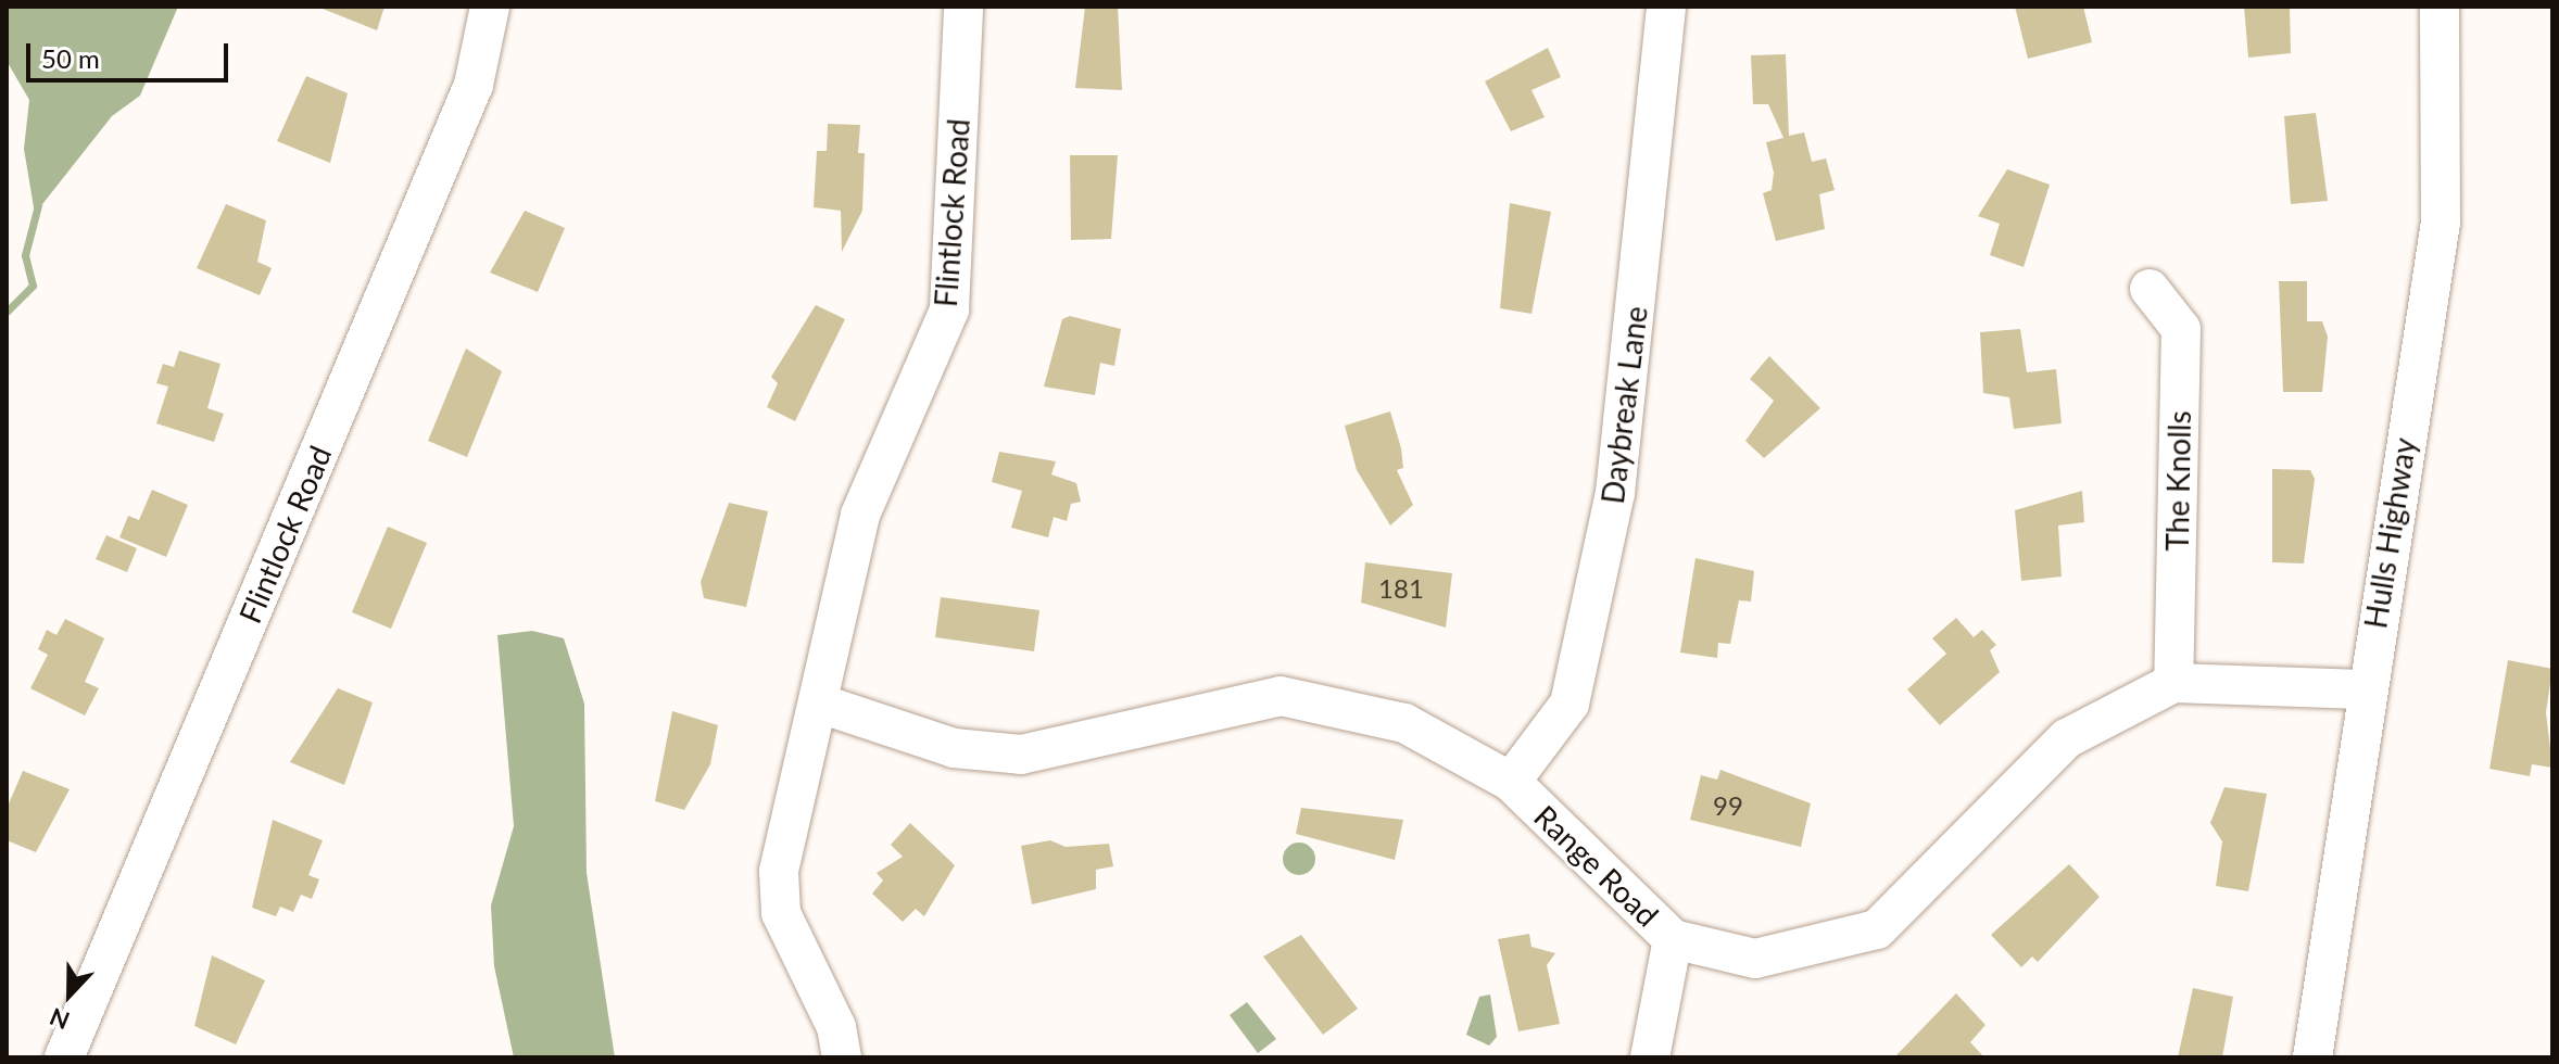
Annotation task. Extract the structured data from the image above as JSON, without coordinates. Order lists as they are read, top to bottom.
{
  "streets": {
    "street": [
      "Flintlock Road",
      "Daybreak Lane",
      "The Knolls",
      "Hulls Highway",
      "Range Road"
    ]
  },
  "crossings": [
    ["Flintlock Road", "Range Road"],
    ["Daybreak Lane", "Range Road"],
    ["The Knolls", "Range Road"],
    ["Hulls Highway", "Range Road"]
  ],
  "house_numbers": ["181", "99"],
  "scale_bar": "50 m",
  "north": "bottom"
}
